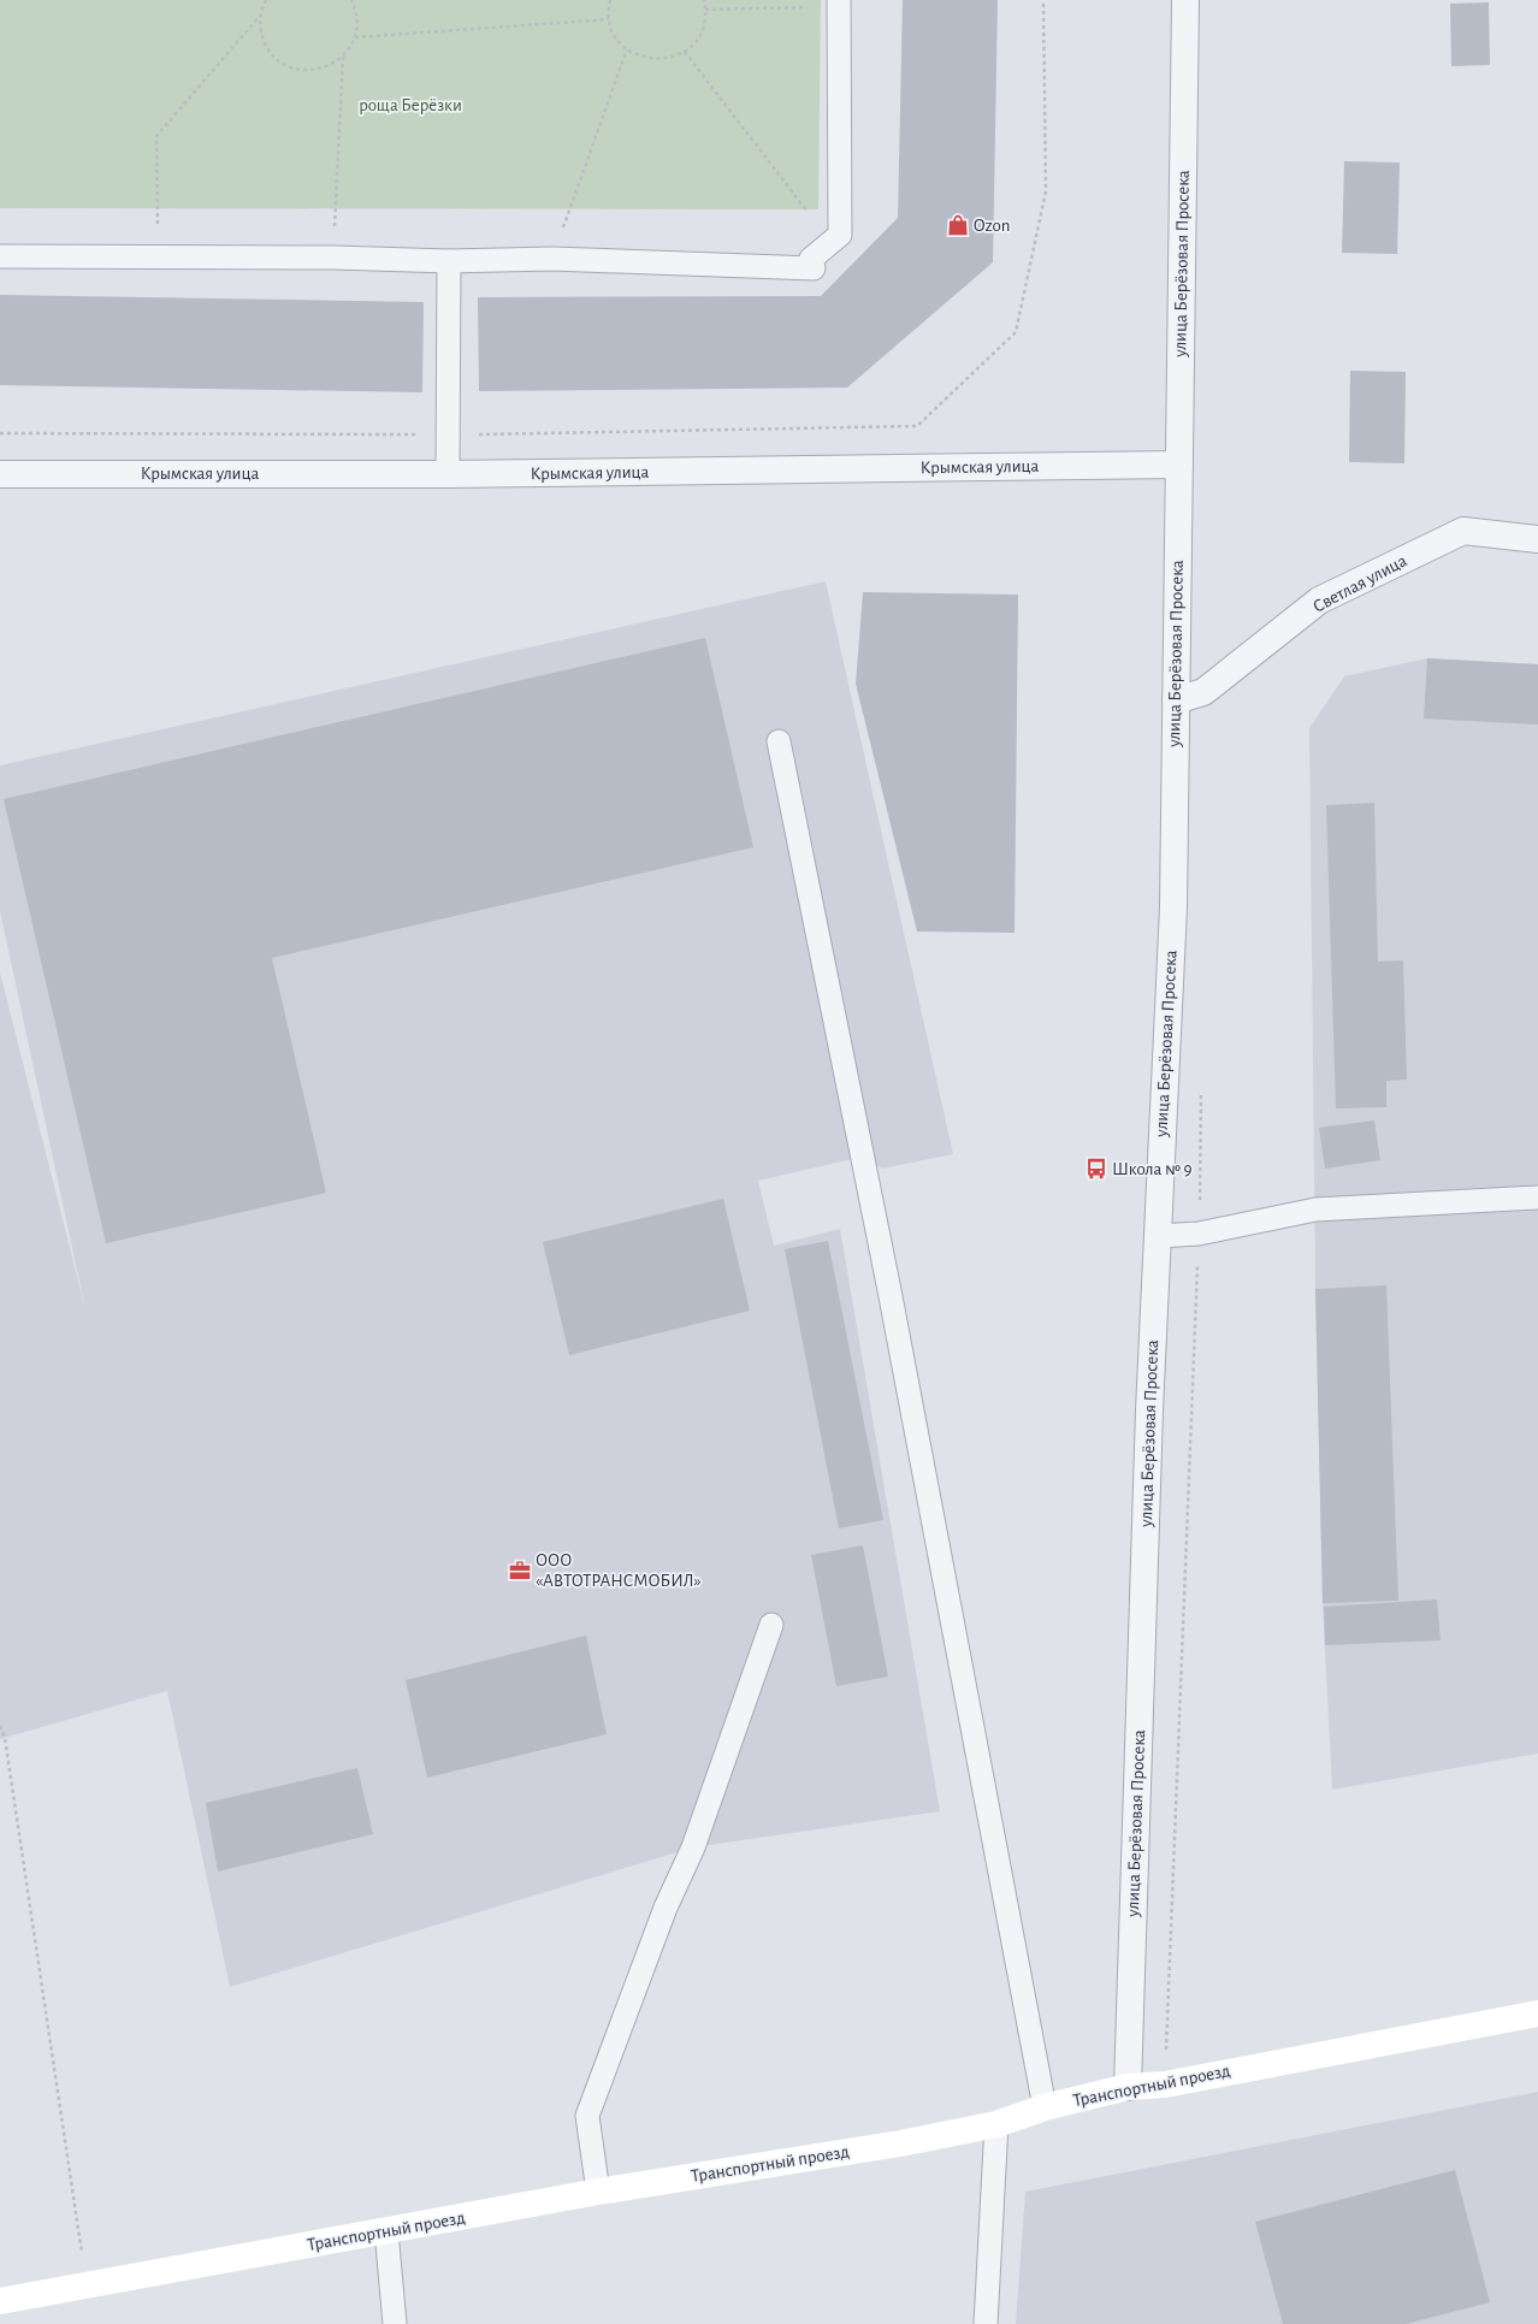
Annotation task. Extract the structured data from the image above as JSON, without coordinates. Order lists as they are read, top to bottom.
{
  "streets": {
    "main road": ["Транспортный проезд"],
    "street": ["улица Берёзовая Просека", "Крымская улица", "Светлая улица"]
  },
  "crossings": [
    ["улица Берёзовая Просека", "Крымская улица"],
    ["улица Берёзовая Просека", "Светлая улица"],
    ["улица Берёзовая Просека", "Транспортный проезд"]
  ],
  "parks": ["роща Берёзки"],
  "places": {
    "shop": ["Ozon"],
    "bus stop": ["Школа № 9"],
    "office": ["ООО «АВТОТРАНСМОБИЛ»"]
  }
}
